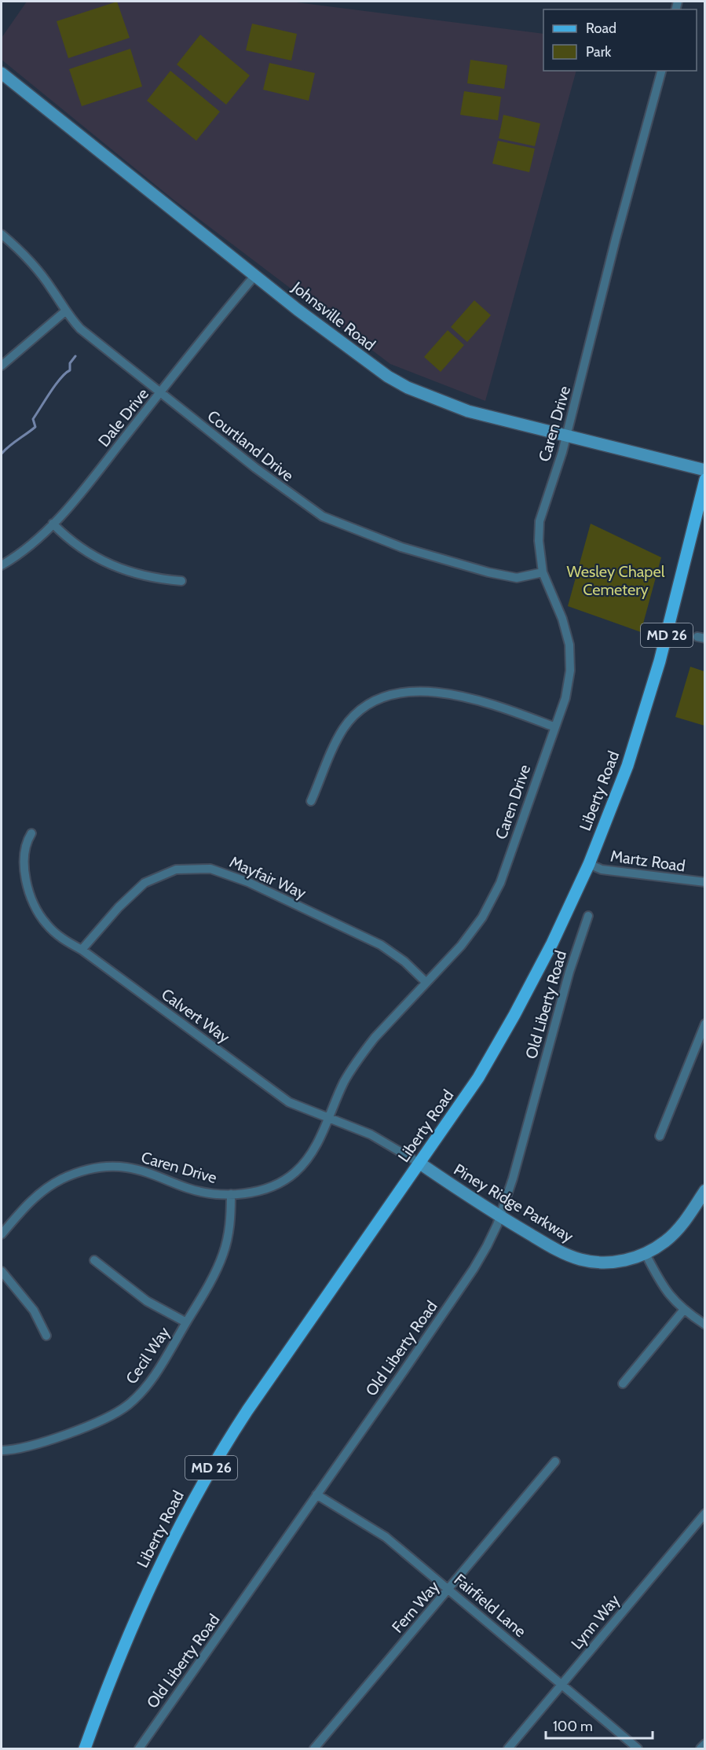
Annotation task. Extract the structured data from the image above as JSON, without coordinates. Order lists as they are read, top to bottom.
{
  "streets": {
    "main road": ["MD 26", "Liberty Road"],
    "street": [
      "Johnsville Road",
      "Dale Drive",
      "Caren Drive",
      "Courtland Drive",
      "Martz Road",
      "Mayfair Way",
      "Old Liberty Road",
      "Calvert Way",
      "Piney Ridge Parkway",
      "Cecil Way",
      "Fairfield Lane",
      "Fern Way",
      "Lynn Way"
    ]
  },
  "crossings": [
    ["Johnsville Road", "Dale Drive"],
    ["Johnsville Road", "Caren Drive"],
    ["Dale Drive", "Courtland Drive"],
    ["Caren Drive", "Courtland Drive"],
    ["Caren Drive", "Mayfair Way"],
    ["Caren Drive", "Calvert Way"],
    ["Caren Drive", "Cecil Way"],
    ["Liberty Road", "Martz Road"],
    ["Liberty Road", "Calvert Way"],
    ["Liberty Road", "Piney Ridge Parkway"],
    ["Mayfair Way", "Calvert Way"],
    ["Old Liberty Road", "Piney Ridge Parkway"],
    ["Old Liberty Road", "Fairfield Lane"],
    ["Calvert Way", "Piney Ridge Parkway"],
    ["Fairfield Lane", "Fern Way"],
    ["Fairfield Lane", "Lynn Way"]
  ],
  "parks": ["Wesley Chapel Cemetery"],
  "legend": ["Road", "Park"],
  "scale_bar": "100 m"
}
